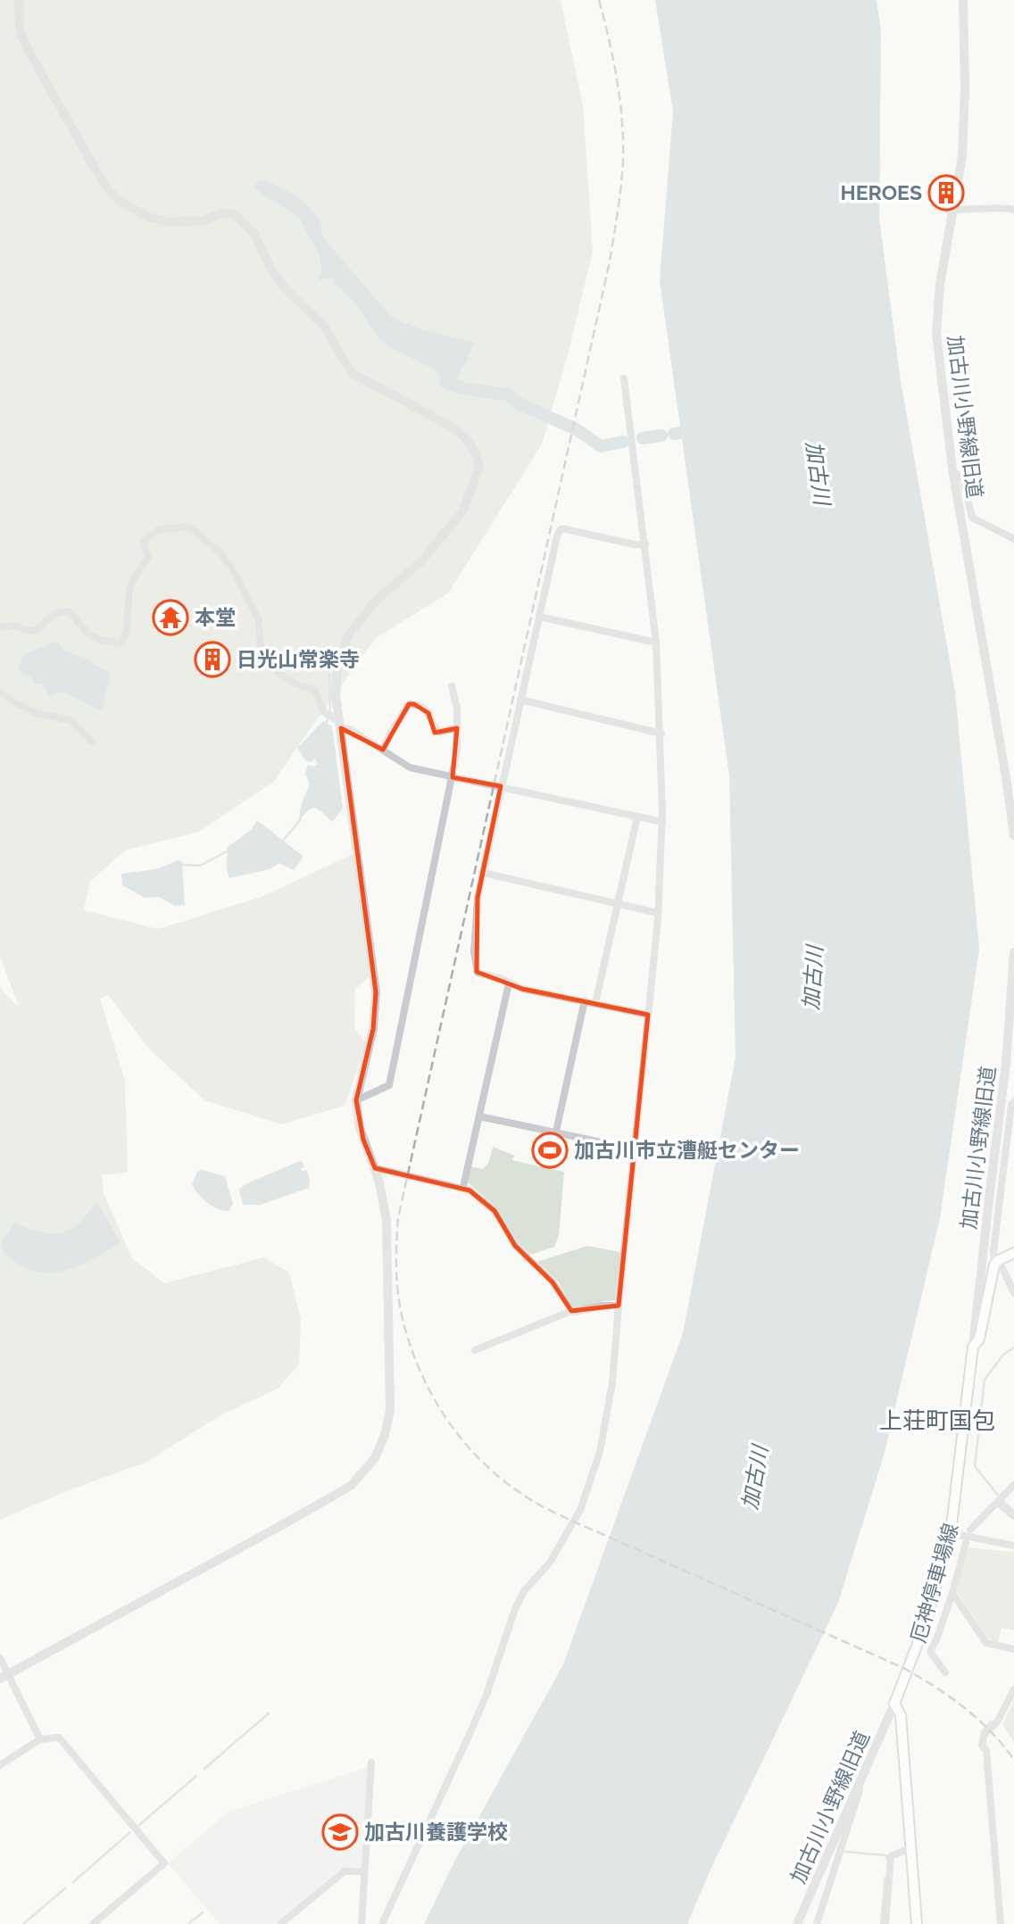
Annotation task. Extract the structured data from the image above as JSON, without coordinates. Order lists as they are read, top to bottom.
{
  "streets": {
    "main road": ["厄神停車場線"],
    "street": ["加古川小野線旧道"]
  },
  "crossings": [
    ["加古川小野線旧道", "厄神停車場線"]
  ],
  "districts": ["上荘町国包"],
  "water": ["加古川"],
  "places": {
    "building": ["HEROES", "日光山常楽寺"],
    "temple": ["本堂"],
    "sports": ["加古川市立漕艇センター"],
    "school or university": ["加古川養護学校"]
  }
}
